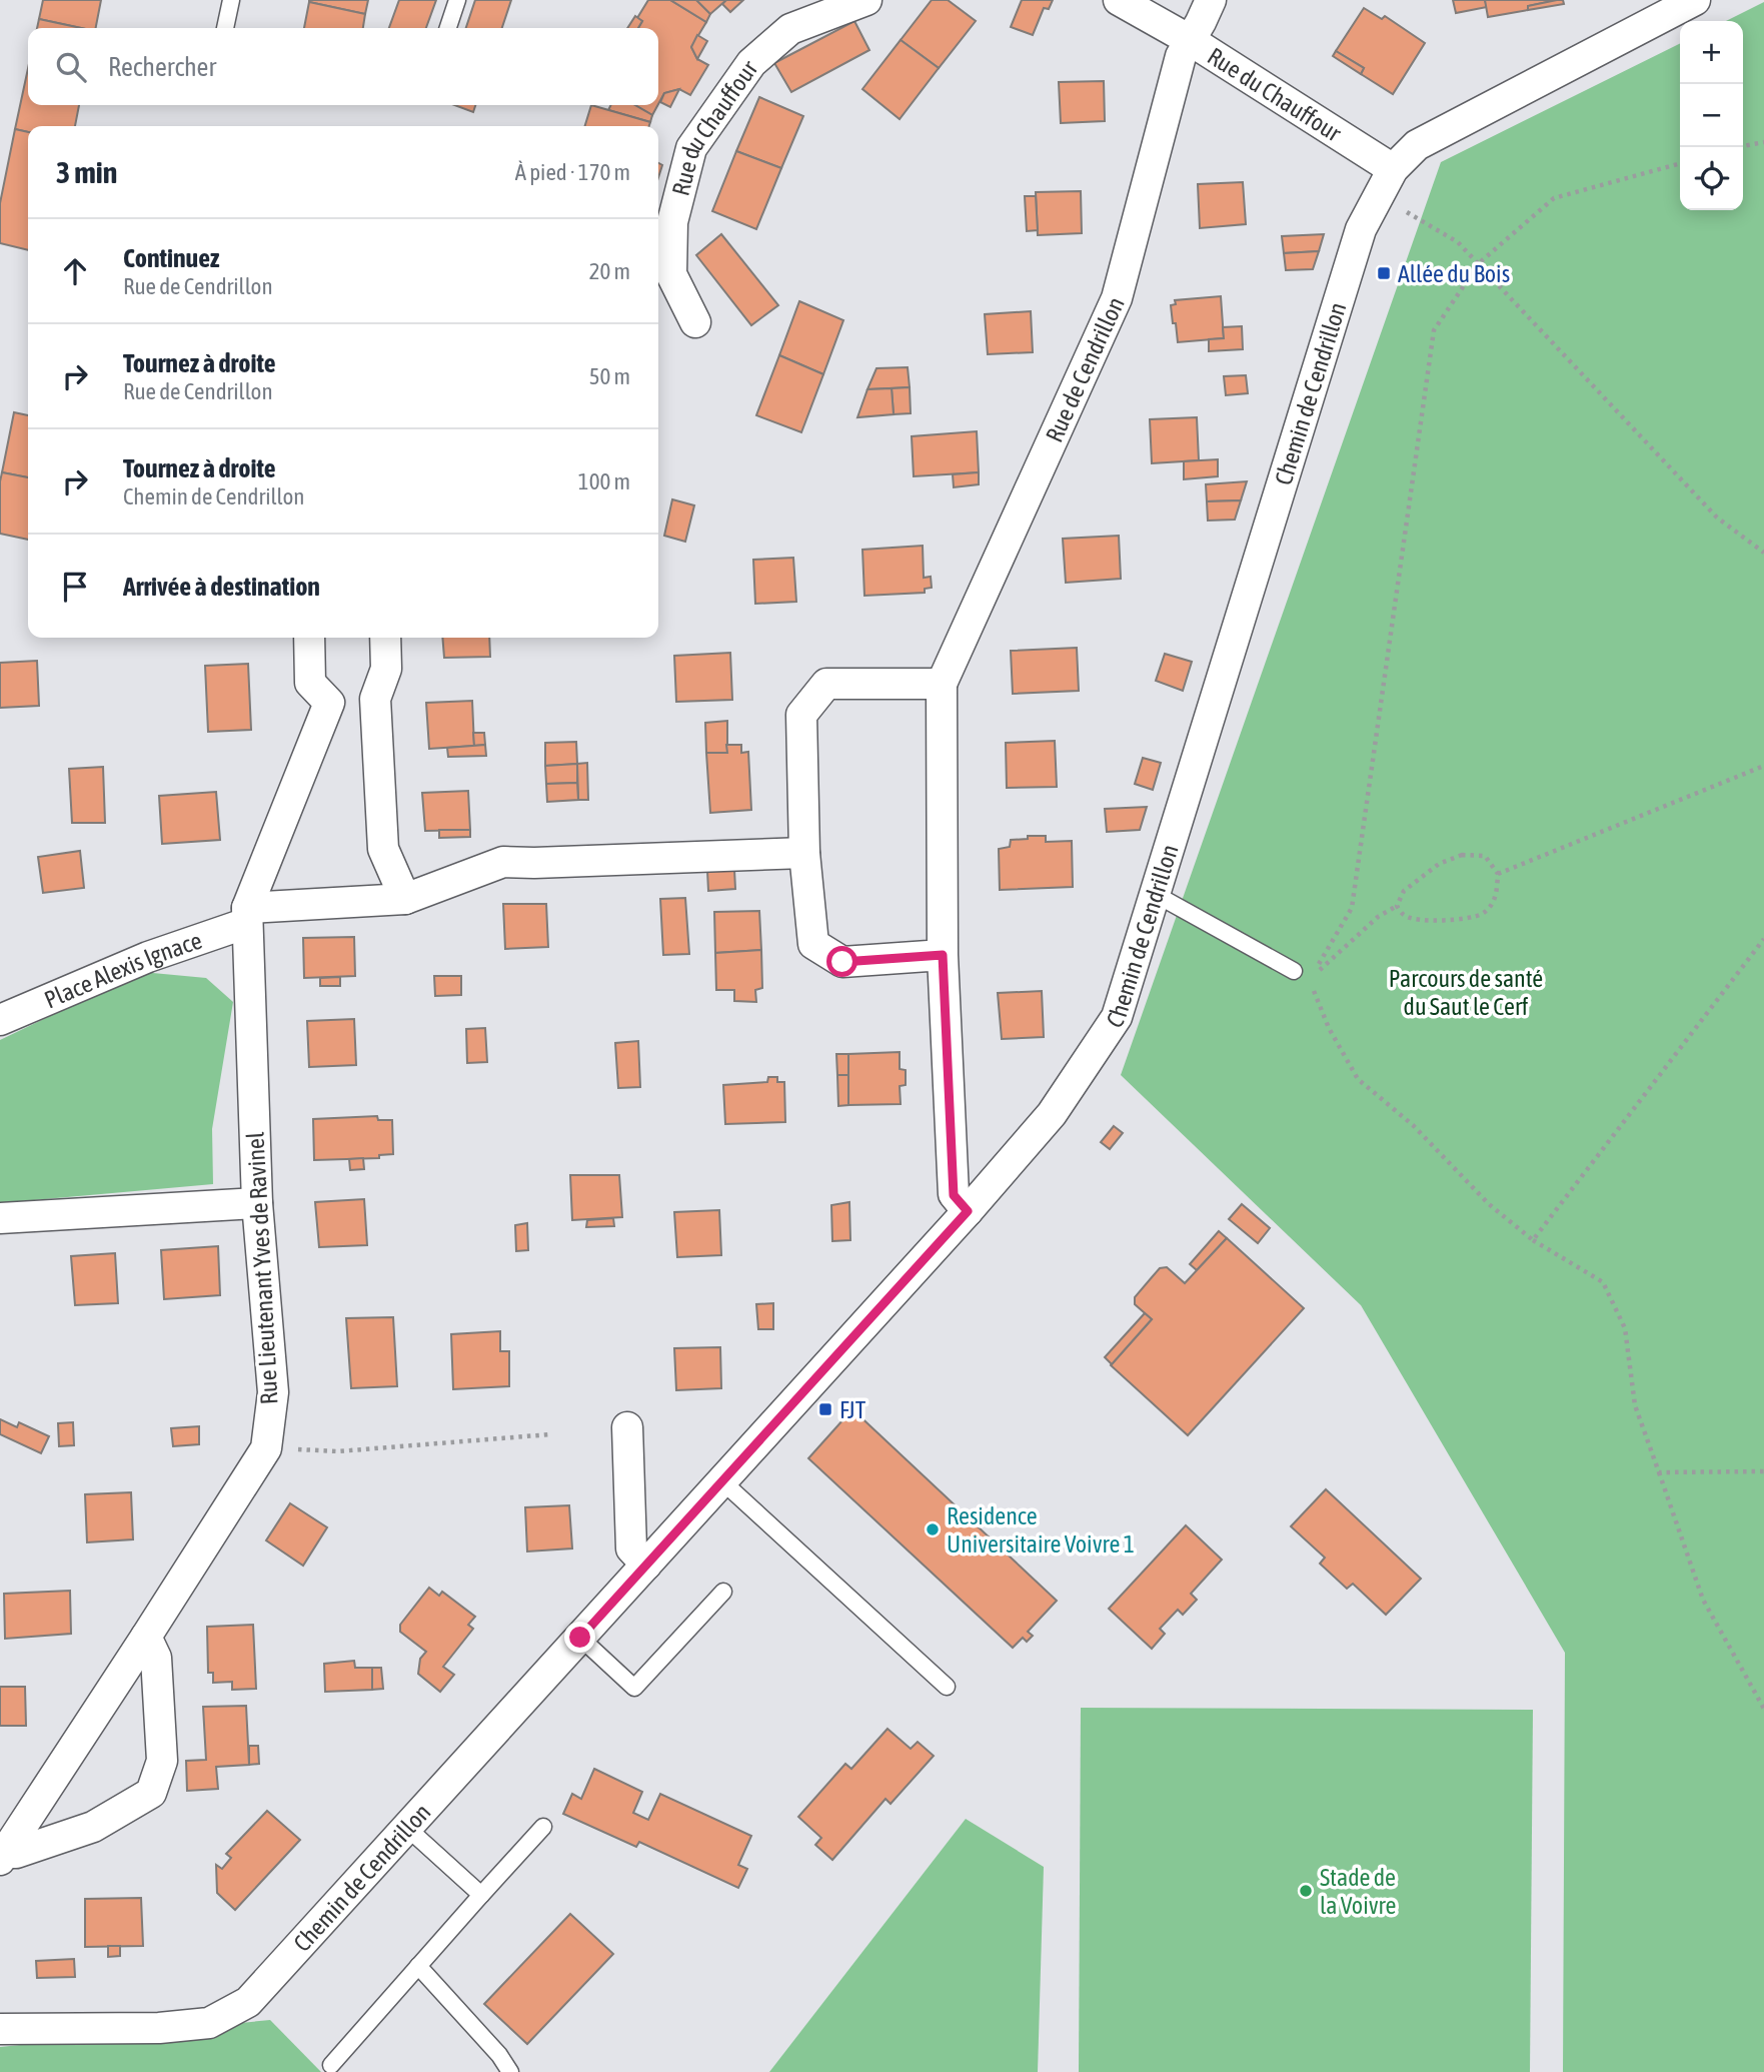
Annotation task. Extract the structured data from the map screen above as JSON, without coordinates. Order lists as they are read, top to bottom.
{
  "streets": {
    "street": [
      "Rue du Chauffour",
      "Rue de Cendrillon",
      "Chemin de Cendrillon",
      "Place Alexis Ignace",
      "Rue Lieutenant Yves de Ravinel"
    ]
  },
  "crossings": [
    ["Rue du Chauffour", "Rue de Cendrillon"],
    ["Rue du Chauffour", "Chemin de Cendrillon"],
    ["Rue de Cendrillon", "Chemin de Cendrillon"],
    ["Place Alexis Ignace", "Rue Lieutenant Yves de Ravinel"]
  ],
  "parks": ["Parcours de santé du Saut le Cerf"],
  "places": {
    "transit": ["Allée du Bois", "FJT"],
    "other": ["Residence Universitaire Voivre 1", "Stade de la Voivre"]
  },
  "page": {
    "map_buttons": ["+", "−"],
    "search": "Rechercher",
    "heading": ["3 min", "À pied · 170 m"],
    "list": [
      ["Continuez", "Rue de Cendrillon", "20 m"],
      ["Tournez à droite", "Rue de Cendrillon", "50 m"],
      ["Tournez à droite", "Chemin de Cendrillon", "100 m"],
      "Arrivée à destination"
    ]
  }
}
